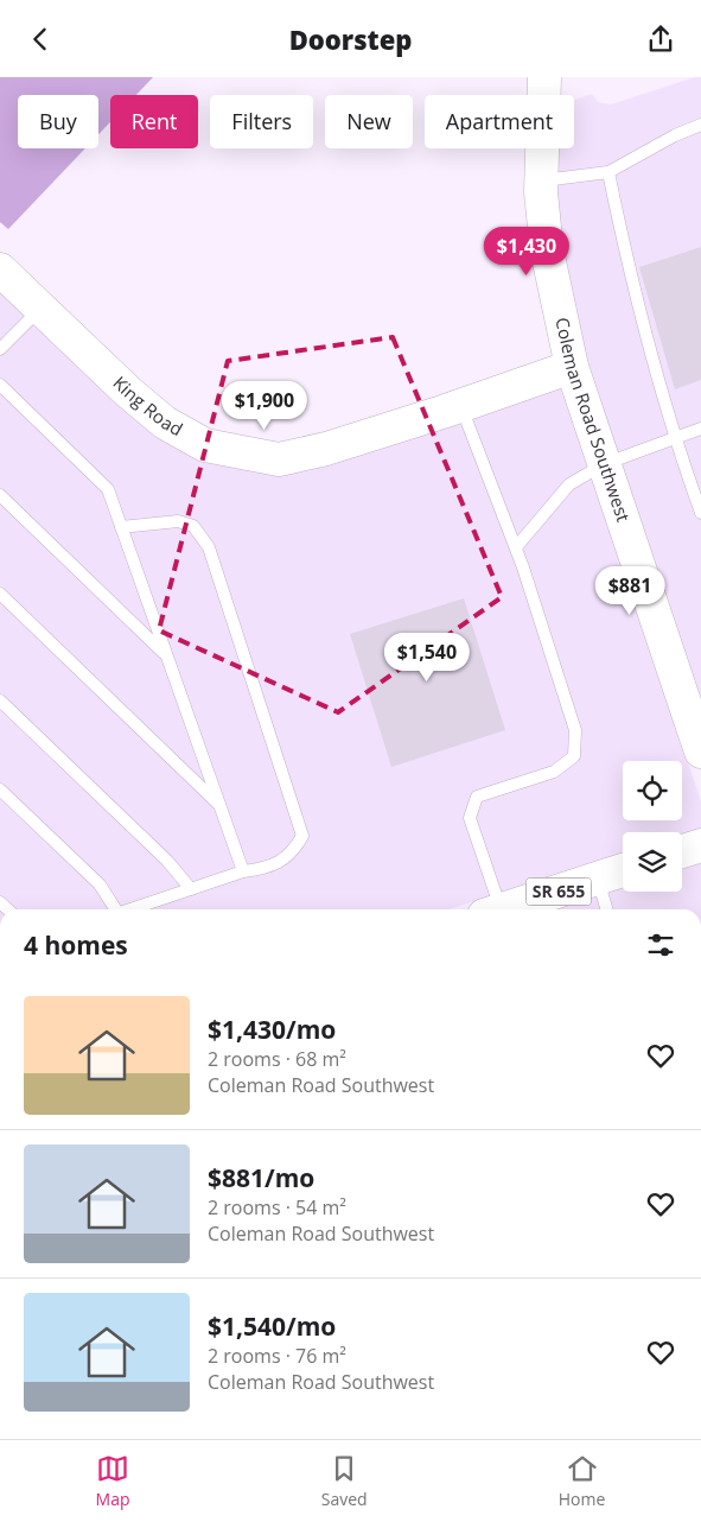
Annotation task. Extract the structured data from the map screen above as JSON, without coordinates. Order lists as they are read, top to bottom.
{
  "streets": {
    "street": ["King Road", "Coleman Road Southwest", "SR 655"]
  },
  "crossings": [
    ["King Road", "Coleman Road Southwest"]
  ],
  "page": {
    "header": "Doorstep",
    "chip": [
      "Buy",
      "Rent",
      "Filters",
      "New",
      "Apartment"
    ],
    "price": [
      "$1,430",
      "$1,900",
      "$881",
      "$1,540"
    ],
    "heading": "4 homes",
    "list": [
      {
        "name": "$1,430/mo",
        "note": "2 rooms · 68 m² · Coleman Road Southwest"
      },
      {
        "name": "$881/mo",
        "note": "2 rooms · 54 m² · Coleman Road Southwest"
      },
      {
        "name": "$1,540/mo",
        "note": "2 rooms · 76 m² · Coleman Road Southwest"
      }
    ],
    "tabs": ["Map", "Saved", "Home"]
  }
}
